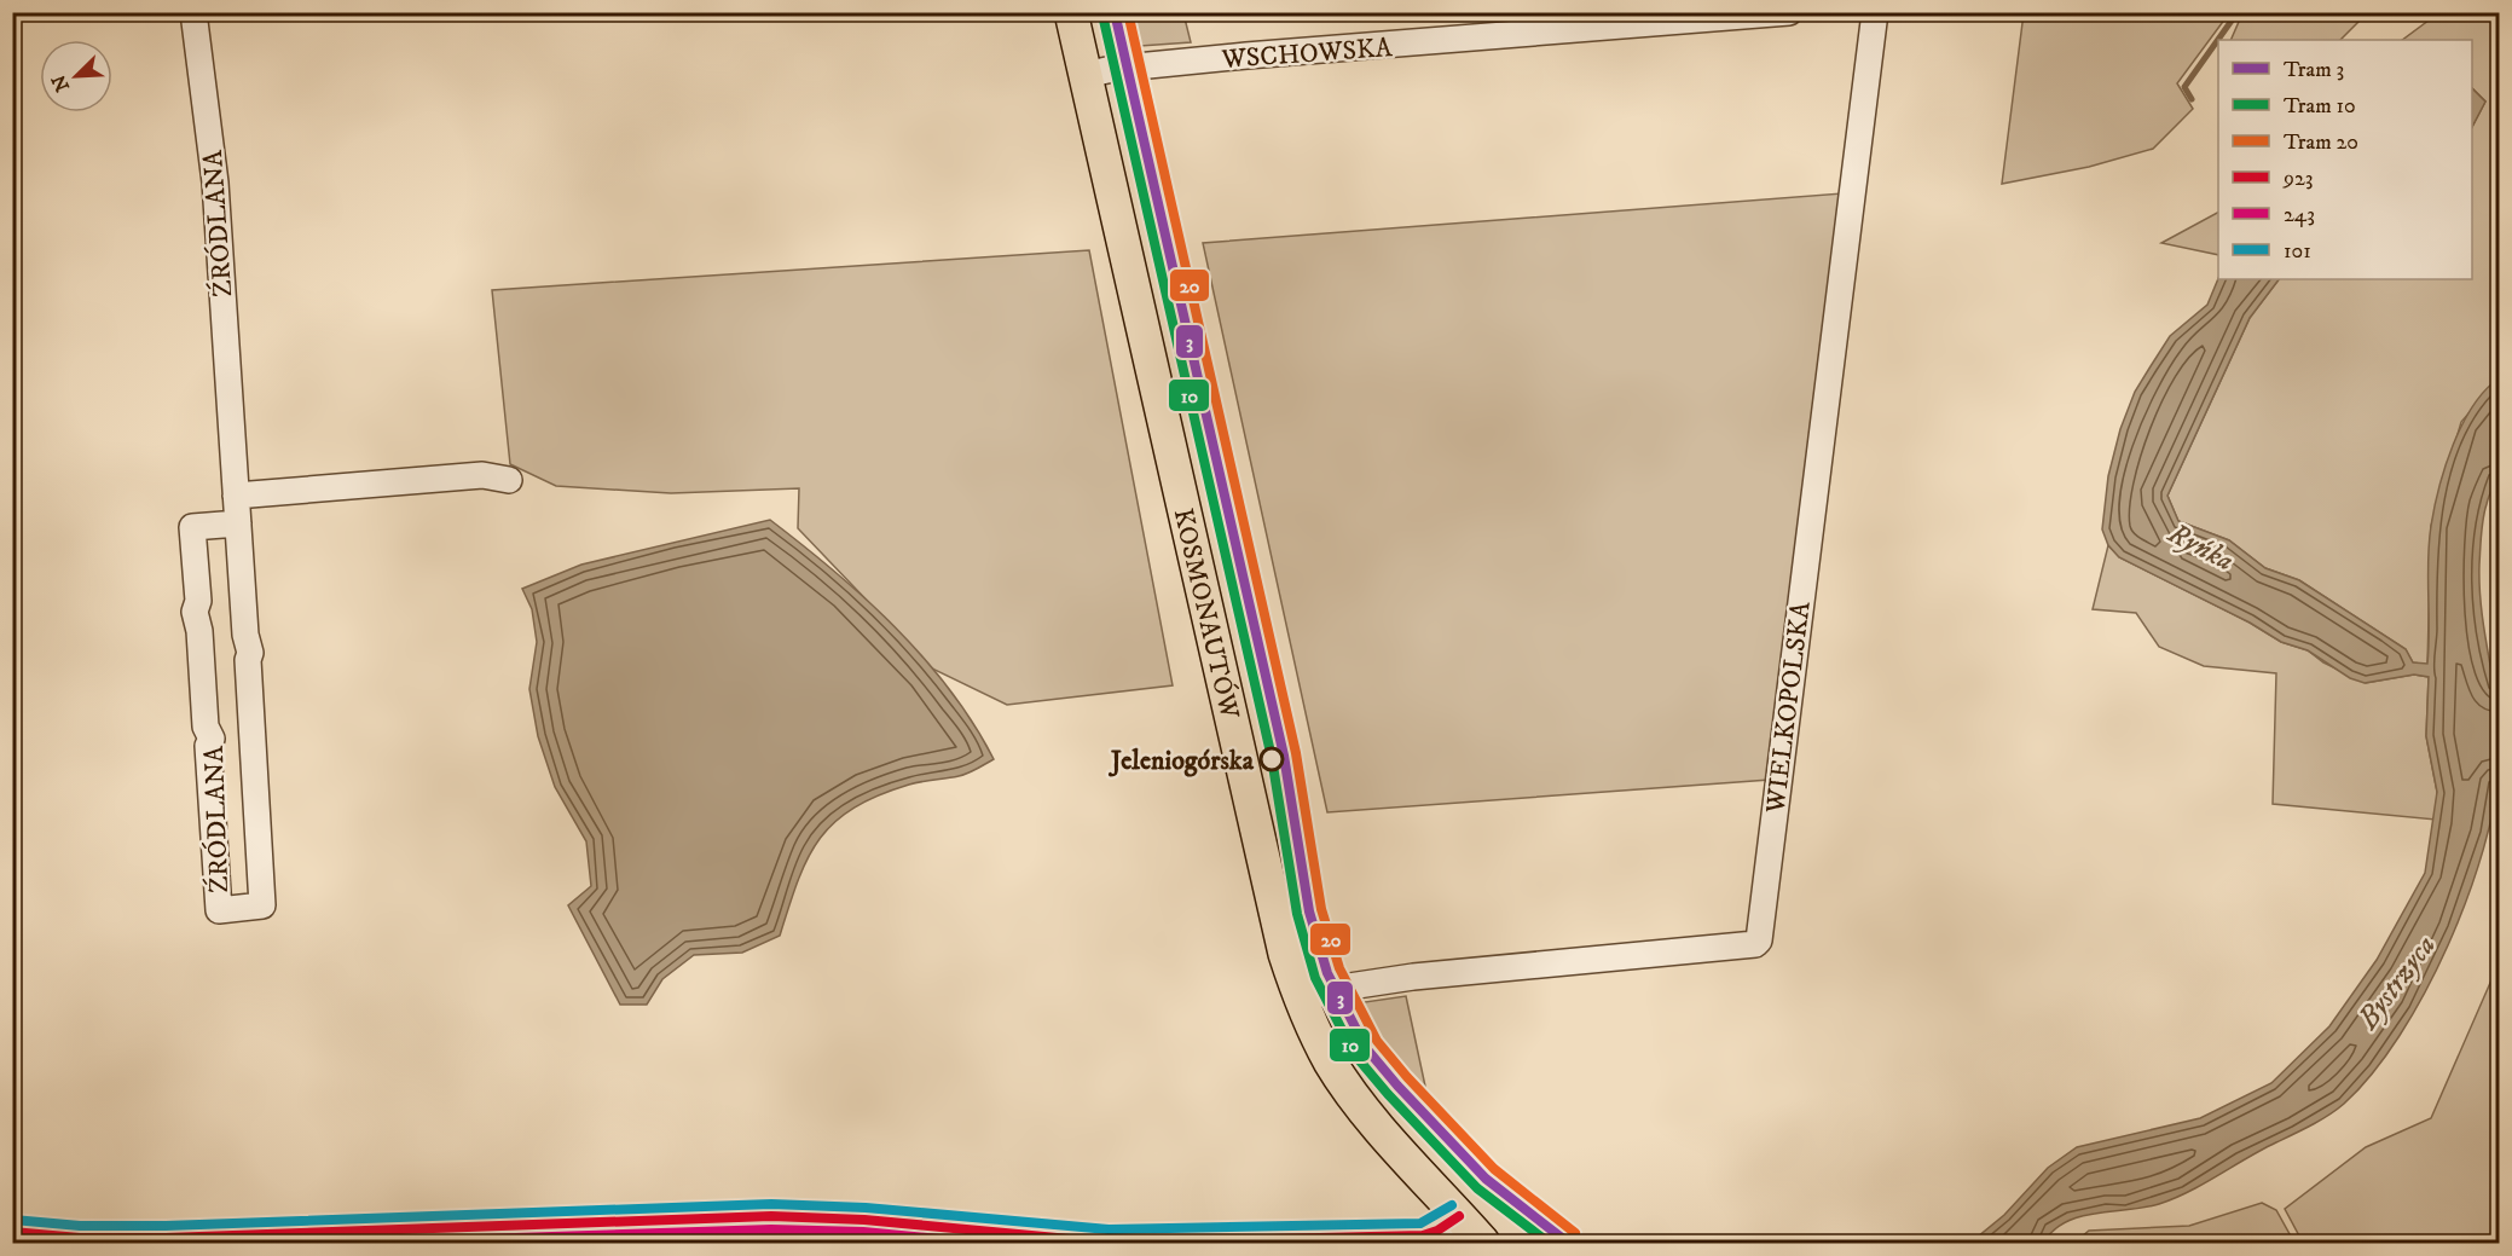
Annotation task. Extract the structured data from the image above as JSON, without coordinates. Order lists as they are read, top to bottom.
{
  "streets": {
    "main road": ["KOSMONAUTÓW"],
    "street": ["WSCHOWSKA", "ŹRÓDLANA", "WIELKOPOLSKA"]
  },
  "crossings": [
    ["WSCHOWSKA", "KOSMONAUTÓW"],
    ["KOSMONAUTÓW", "WIELKOPOLSKA"]
  ],
  "water": ["Ryńka", "Bystrzyca"],
  "places": ["Jeleniogórska"],
  "lines": [
    "tram line 3",
    "tram line 20",
    "tram line 10",
    "transit line 101",
    "transit line 923",
    "transit line 243"
  ],
  "legend": [
    "Tram 3",
    "Tram 10",
    "Tram 20",
    "923",
    "243",
    "101"
  ],
  "north": "bottom left"
}
